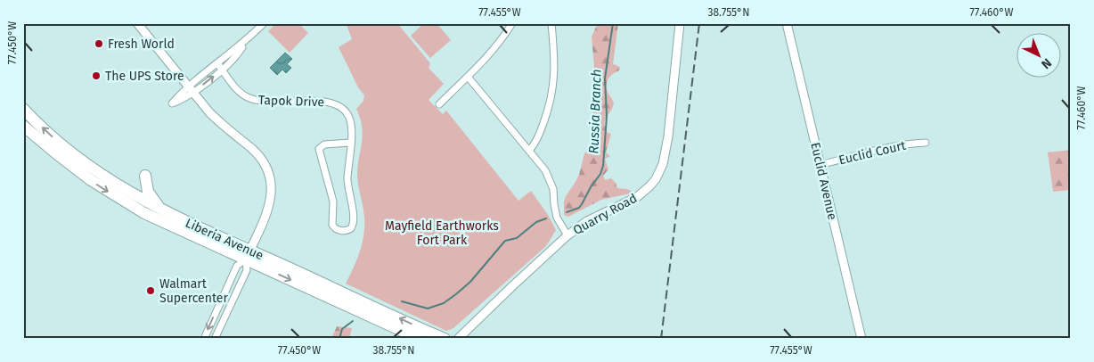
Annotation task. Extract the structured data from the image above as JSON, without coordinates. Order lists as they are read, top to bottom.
{
  "streets": {
    "highway": ["Liberia Avenue"],
    "street": [
      "Tapok Drive",
      "Euclid Court",
      "Euclid Avenue",
      "Quarry Road"
    ]
  },
  "crossings": [
    ["Euclid Court", "Euclid Avenue"]
  ],
  "water": ["Russia Branch"],
  "parks": ["Mayfield Earthworks Fort Park"],
  "places": ["Fresh World", "The UPS Store", "Walmart Supercenter"],
  "north": "bottom right",
  "coordinates": [
    "77.455°W",
    "38.755°N",
    "77.460°W",
    "77.450°W"
  ]
}
